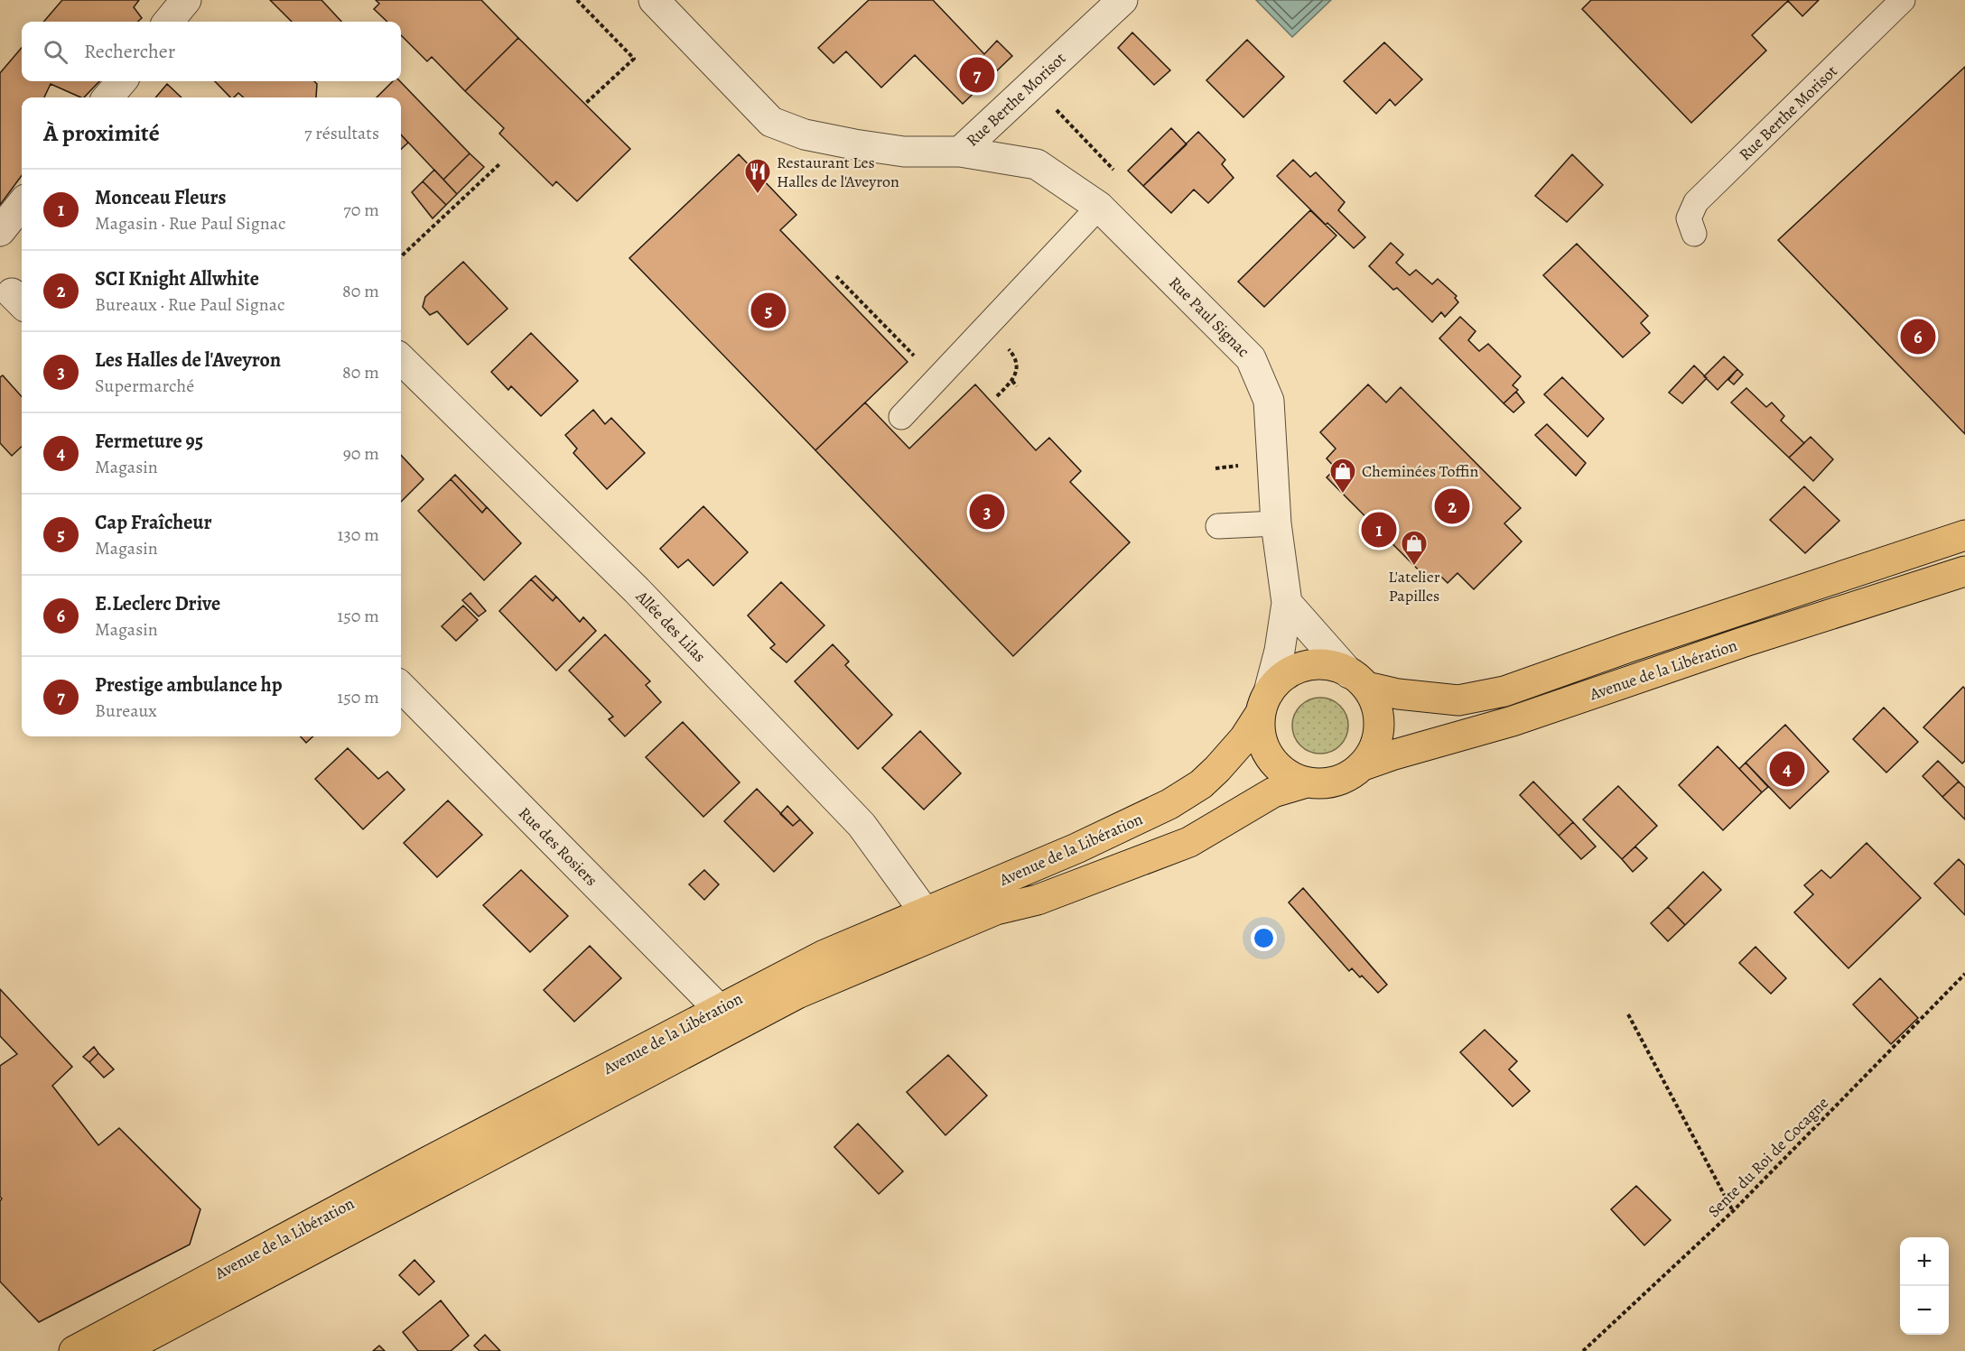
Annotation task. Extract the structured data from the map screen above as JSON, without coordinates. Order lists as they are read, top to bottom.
{
  "streets": {
    "main road": ["Avenue de la Libération"],
    "street": [
      "Rue Berthe Morisot",
      "Rue Paul Signac",
      "Allée des Lilas",
      "Rue des Rosiers"
    ],
    "path": ["Sente du Roi de Cocagne"]
  },
  "crossings": [
    ["Rue Berthe Morisot", "Rue Paul Signac"],
    ["Rue Paul Signac", "Avenue de la Libération"],
    ["Allée des Lilas", "Avenue de la Libération"],
    ["Avenue de la Libération", "Rue des Rosiers"]
  ],
  "places": {
    "restaurant": ["Restaurant Les Halles de l'Aveyron"],
    "shop": ["Cheminées Toffin", "L'atelier Papilles"]
  },
  "page": {
    "search": "Rechercher",
    "pins": [
      "7",
      "5",
      "6",
      "2",
      "3",
      "1",
      "4"
    ],
    "heading": ["À proximité", "7 résultats"],
    "list": [
      {
        "mark": "1",
        "name": "Monceau Fleurs",
        "note": "Magasin · Rue Paul Signac",
        "value": "70 m"
      },
      {
        "mark": "2",
        "name": "SCI Knight Allwhite",
        "note": "Bureaux · Rue Paul Signac",
        "value": "80 m"
      },
      {
        "mark": "3",
        "name": "Les Halles de l'Aveyron",
        "note": "Supermarché",
        "value": "80 m"
      },
      {
        "mark": "4",
        "name": "Fermeture 95",
        "note": "Magasin",
        "value": "90 m"
      },
      {
        "mark": "5",
        "name": "Cap Fraîcheur",
        "note": "Magasin",
        "value": "130 m"
      },
      {
        "mark": "6",
        "name": "E.Leclerc Drive",
        "note": "Magasin",
        "value": "150 m"
      },
      {
        "mark": "7",
        "name": "Prestige ambulance hp",
        "note": "Bureaux",
        "value": "150 m"
      }
    ],
    "map_buttons": ["+", "−"]
  }
}
